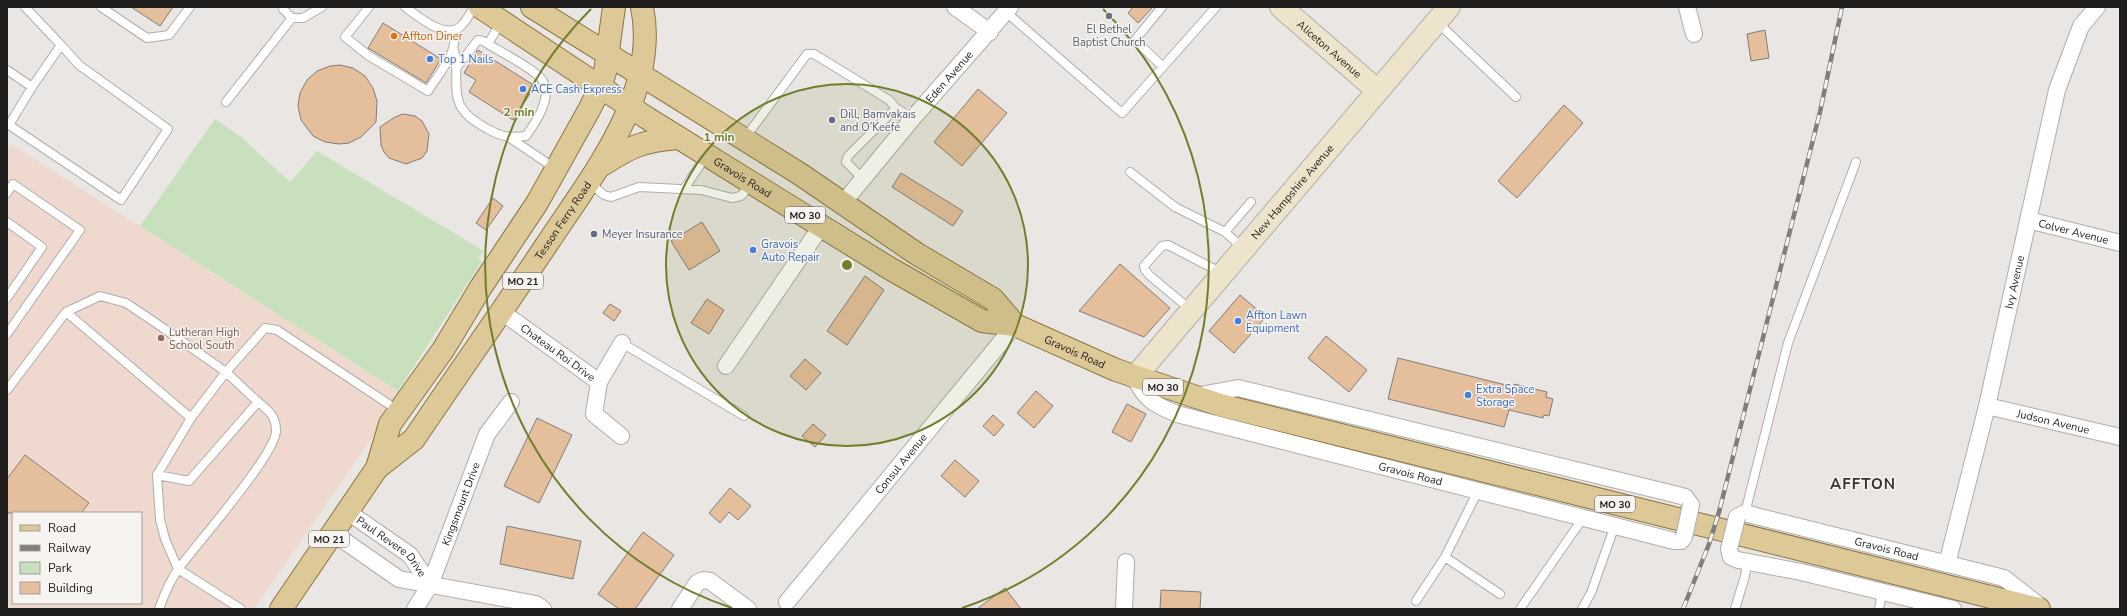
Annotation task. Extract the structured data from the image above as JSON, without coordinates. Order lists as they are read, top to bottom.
{
  "streets": {
    "main road": [
      "Gravois Road",
      "MO 30",
      "Tesson Ferry Road",
      "MO 21"
    ],
    "street": [
      "Aliceton Avenue",
      "Eden Avenue",
      "New Hampshire Avenue",
      "Colver Avenue",
      "Ivy Avenue",
      "Chateau Roi Drive",
      "Judson Avenue",
      "Consul Avenue",
      "Kingsmount Drive",
      "Paul Revere Drive"
    ]
  },
  "crossings": [
    ["Aliceton Avenue", "New Hampshire Avenue"],
    ["Eden Avenue", "Gravois Road"],
    ["Gravois Road", "New Hampshire Avenue"],
    ["Gravois Road", "Tesson Ferry Road"],
    ["Gravois Road", "MO 21"],
    ["Gravois Road", "Ivy Avenue"],
    ["Gravois Road", "Consul Avenue"],
    ["Tesson Ferry Road", "MO 21"],
    ["Tesson Ferry Road", "Chateau Roi Drive"],
    ["Tesson Ferry Road", "Paul Revere Drive"],
    ["Colver Avenue", "Ivy Avenue"],
    ["Ivy Avenue", "Judson Avenue"],
    ["Kingsmount Drive", "Paul Revere Drive"]
  ],
  "districts": ["AFFTON"],
  "places": [
    "El Bethel Baptist Church",
    "Affton Diner",
    "Top 1 Nails",
    "ACE Cash Express",
    "Dill, Bamvakais and O’Keefe",
    "Meyer Insurance",
    "Gravois Auto Repair",
    "Affton Lawn Equipment",
    "Lutheran High School South",
    "Extra Space Storage"
  ],
  "legend": [
    "Road",
    "Railway",
    "Park",
    "Building"
  ],
  "rings": ["2 min", "1 min"]
}
